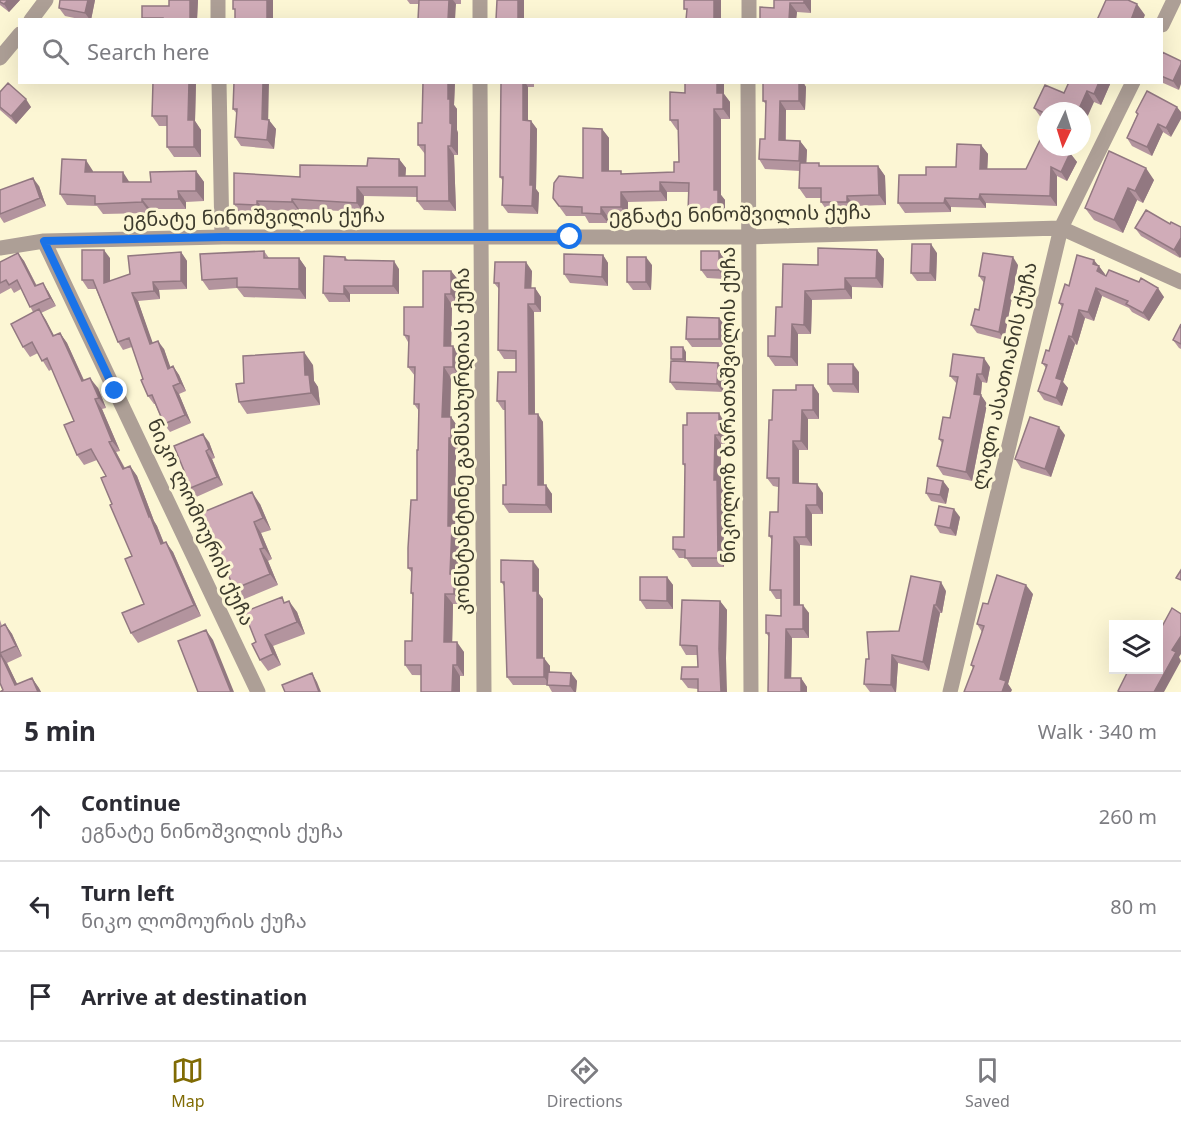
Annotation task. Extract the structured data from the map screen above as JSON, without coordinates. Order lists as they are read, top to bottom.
{
  "streets": {
    "street": [
      "ეგნატე ნინოშვილის ქუჩა",
      "ლადო ასათიანის ქუჩა",
      "ნიკოლოზ ბარათაშვილის ქუჩა",
      "კონსტანტინე გამსახურდიას ქუჩა",
      "ნიკო ლომოურის ქუჩა"
    ]
  },
  "crossings": [
    ["ეგნატე ნინოშვილის ქუჩა", "ლადო ასათიანის ქუჩა"],
    ["ეგნატე ნინოშვილის ქუჩა", "ნიკოლოზ ბარათაშვილის ქუჩა"],
    ["ეგნატე ნინოშვილის ქუჩა", "კონსტანტინე გამსახურდიას ქუჩა"],
    ["ეგნატე ნინოშვილის ქუჩა", "ნიკო ლომოურის ქუჩა"]
  ],
  "north": "bottom",
  "page": {
    "search": "Search here",
    "heading": ["5 min", "Walk · 340 m"],
    "list": [
      ["Continue", "ეგნატე ნინოშვილის ქუჩა", "260 m"],
      ["Turn left", "ნიკო ლომოურის ქუჩა", "80 m"],
      "Arrive at destination"
    ],
    "nav": ["Map", "Directions", "Saved"]
  }
}
